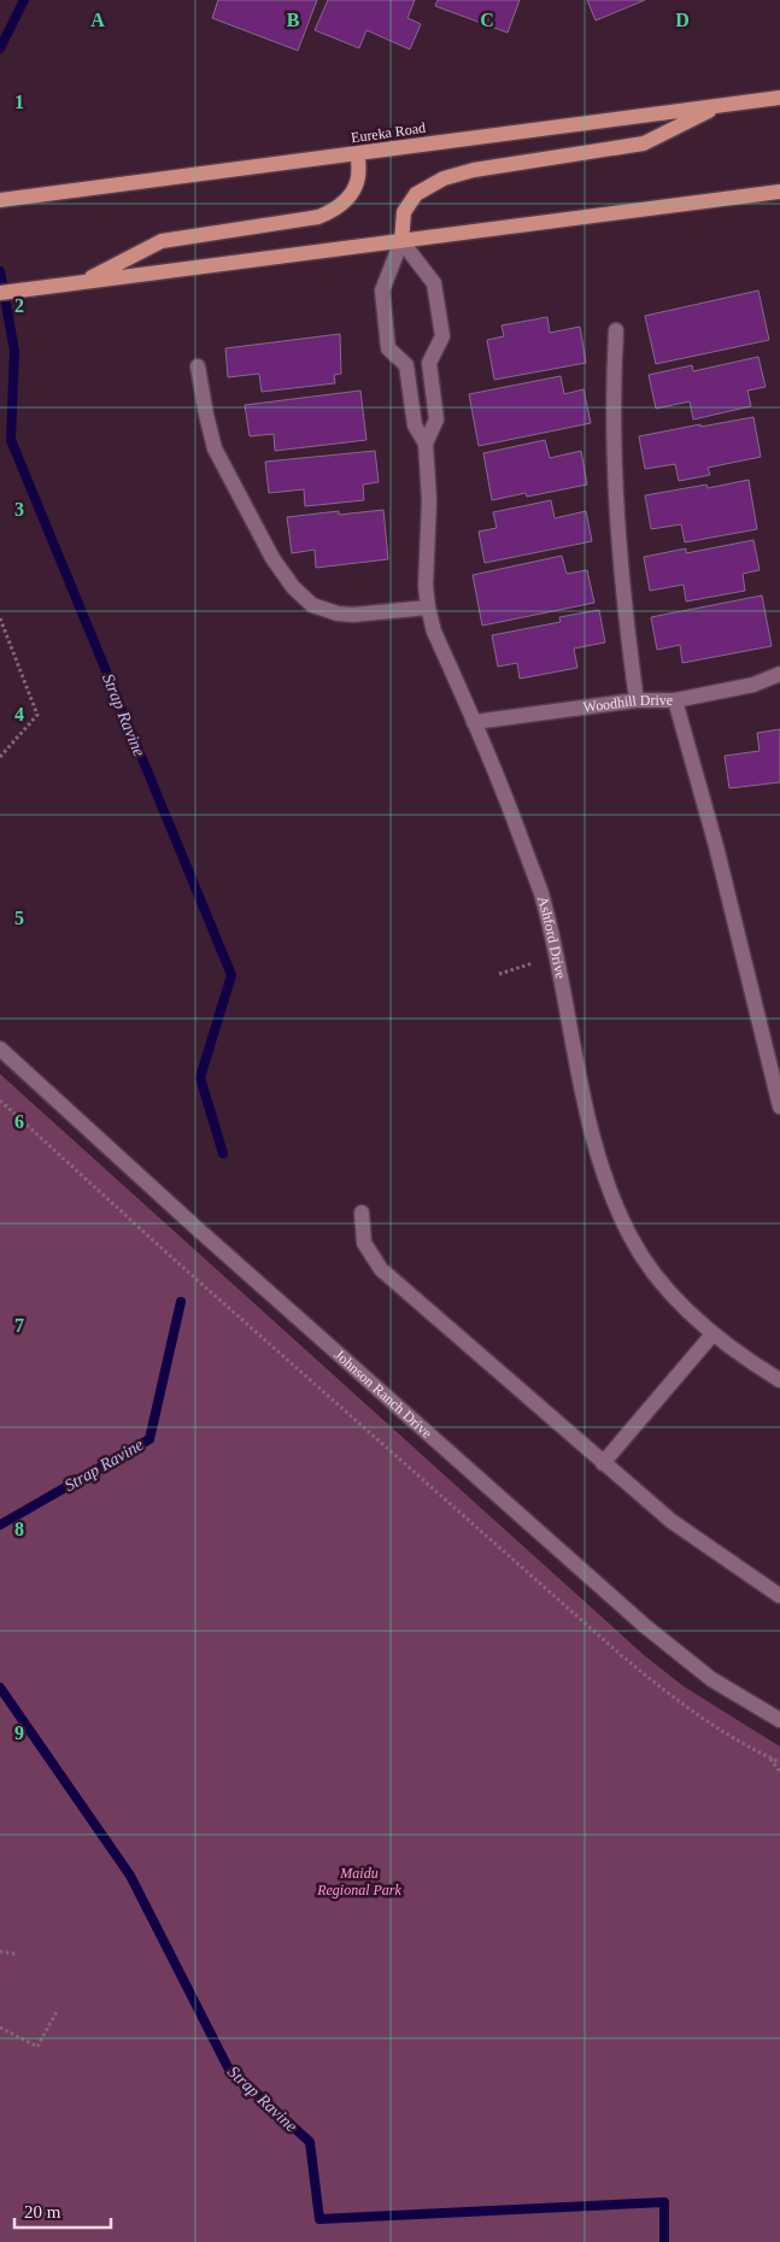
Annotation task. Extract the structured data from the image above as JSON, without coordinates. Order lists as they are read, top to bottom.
{
  "streets": {
    "main road": ["Eureka Road"],
    "street": ["Woodhill Drive", "Ashford Drive", "Johnson Ranch Drive"]
  },
  "crossings": [
    ["Woodhill Drive", "Ashford Drive"]
  ],
  "water": ["Strap Ravine"],
  "parks": ["Maidu Regional Park"],
  "scale_bar": "20 m",
  "grid": {
    "columns": [
      "A",
      "B",
      "C",
      "D"
    ],
    "rows": [
      "1",
      "2",
      "3",
      "4",
      "5",
      "6",
      "7",
      "8",
      "9"
    ]
  }
}
